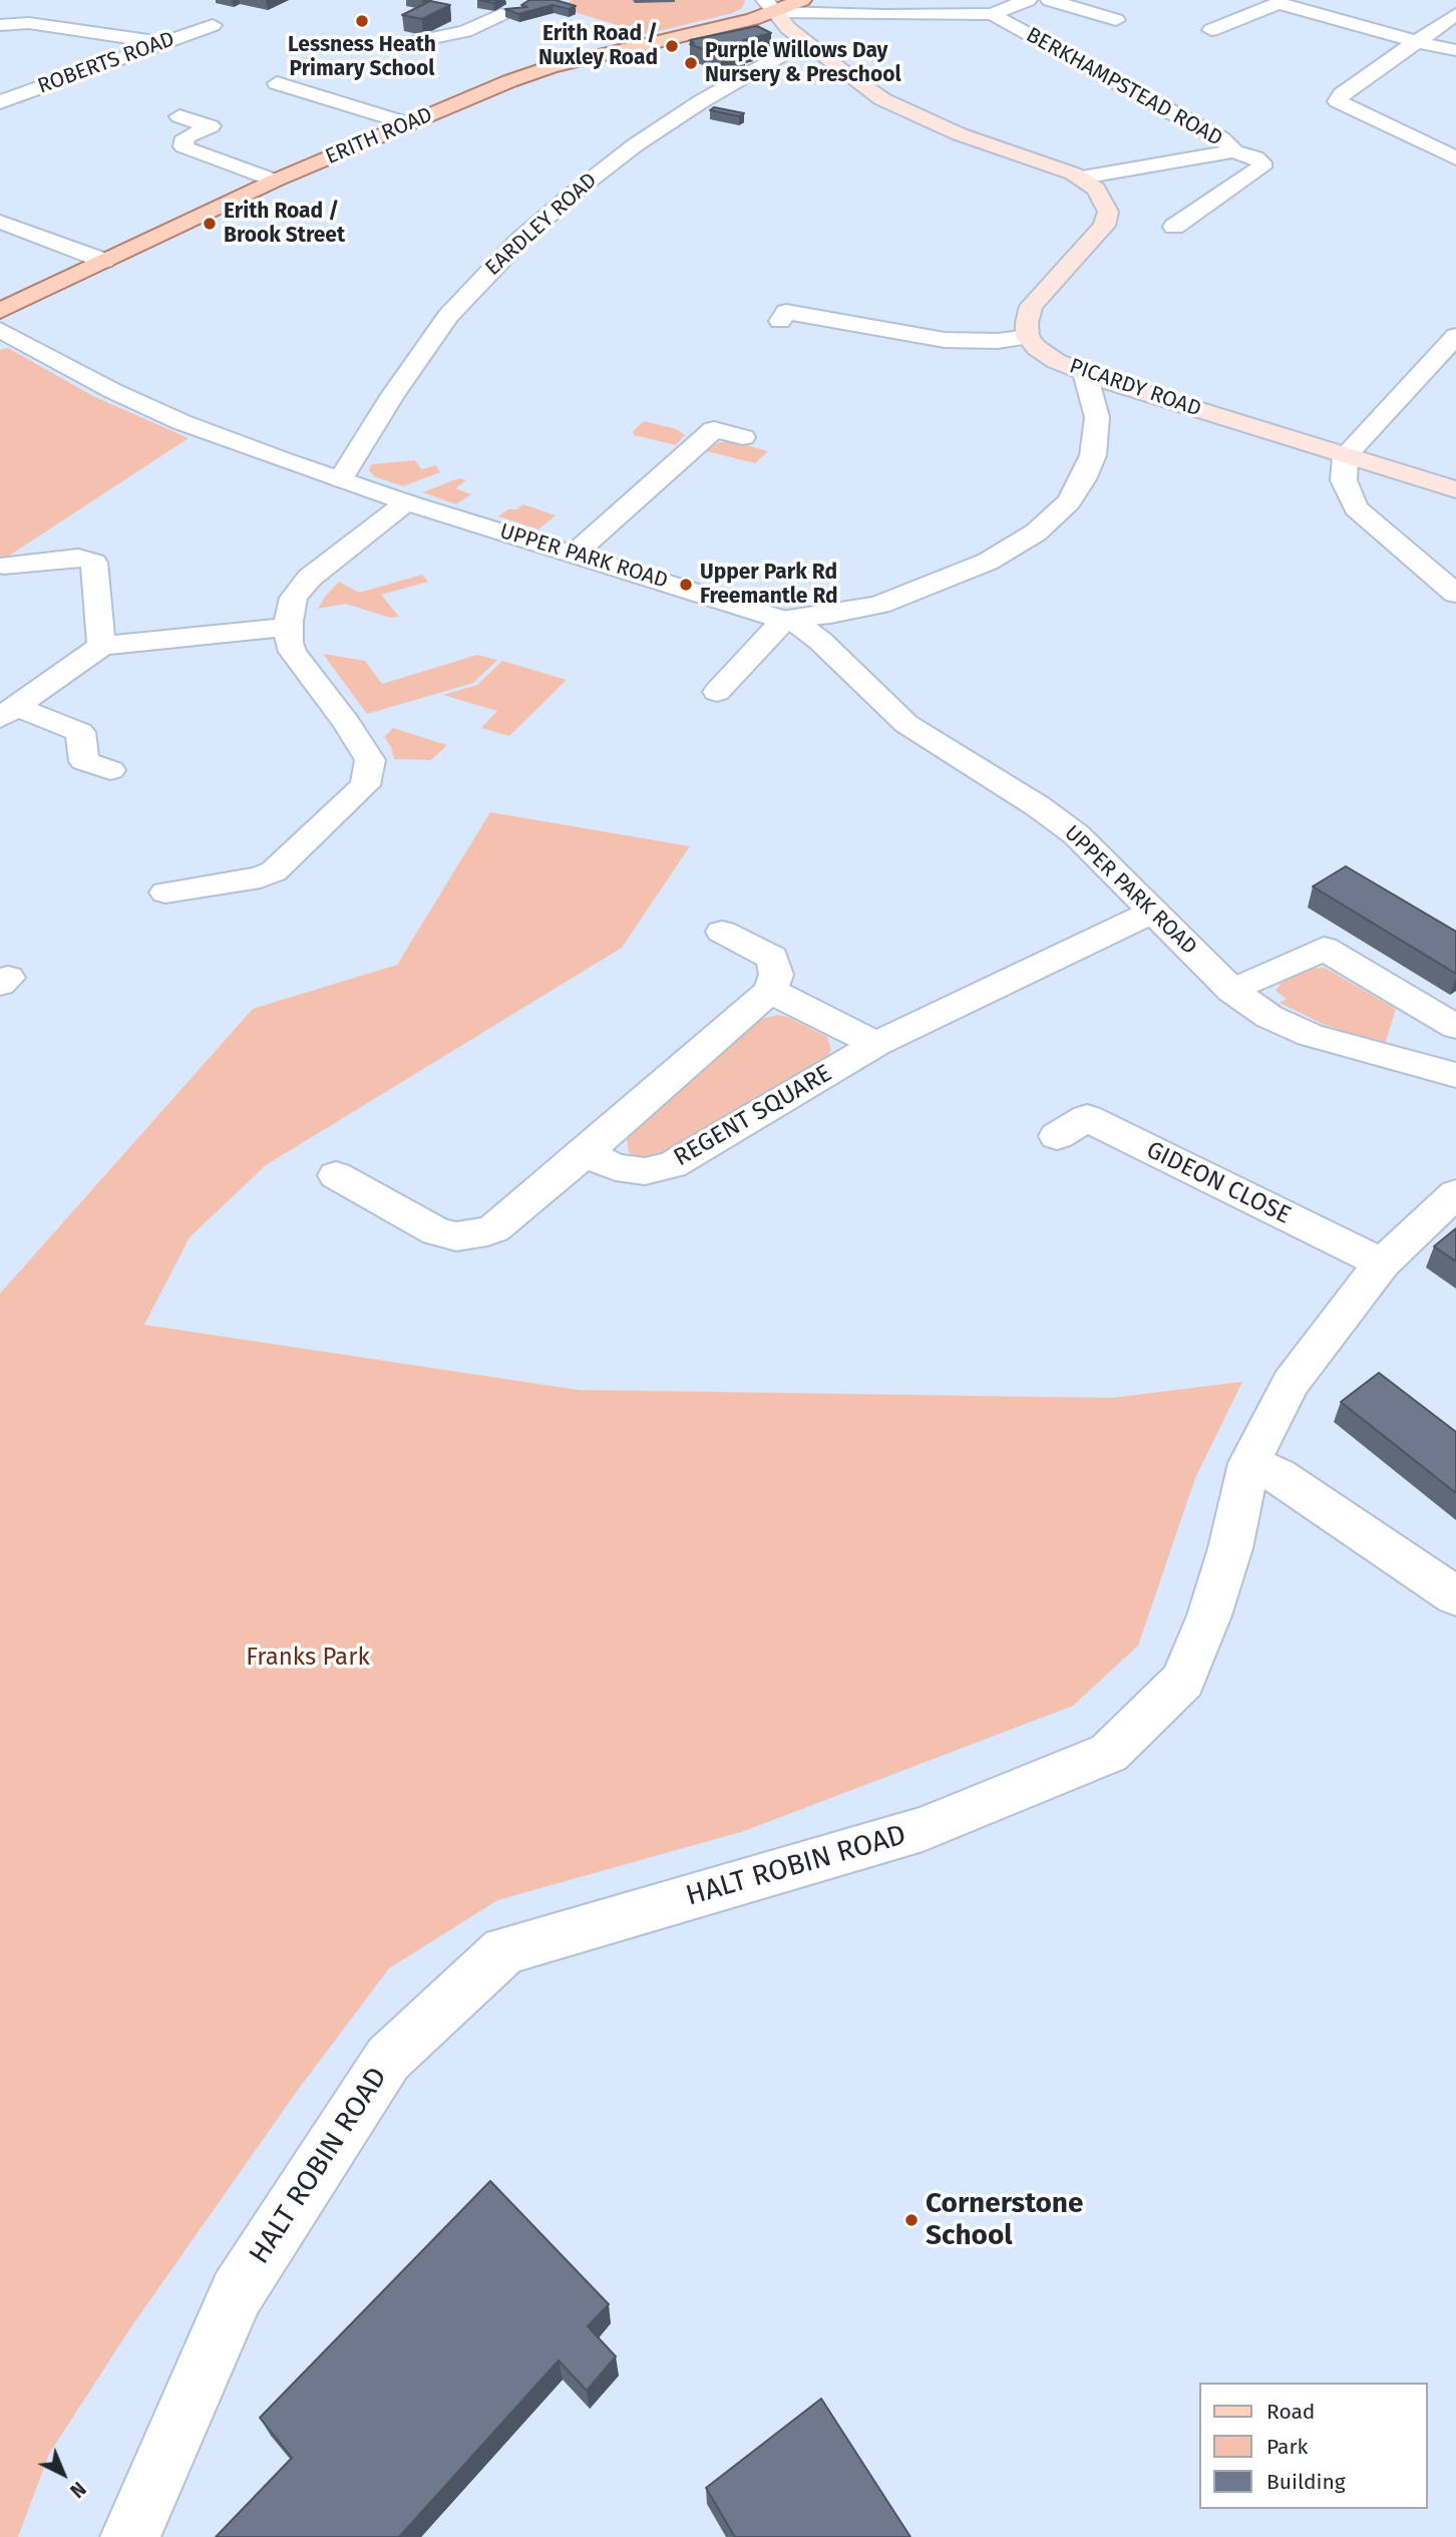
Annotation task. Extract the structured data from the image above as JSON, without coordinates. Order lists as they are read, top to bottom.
{
  "streets": {
    "main road": ["ERITH ROAD", "PICARDY ROAD"],
    "street": [
      "ROBERTS ROAD",
      "BERKHAMPSTEAD ROAD",
      "EARDLEY ROAD",
      "UPPER PARK ROAD",
      "REGENT SQUARE",
      "GIDEON CLOSE",
      "HALT ROBIN ROAD"
    ]
  },
  "crossings": [
    ["EARDLEY ROAD", "UPPER PARK ROAD"],
    ["UPPER PARK ROAD", "REGENT SQUARE"],
    ["GIDEON CLOSE", "HALT ROBIN ROAD"]
  ],
  "parks": ["Franks Park"],
  "places": [
    "Lessness Heath Primary School",
    "Erith Road / Nuxley Road",
    "Purple Willows Day Nursery & Preschool",
    "Erith Road / Brook Street",
    "Upper Park Rd Freemantle Rd",
    "Cornerstone School"
  ],
  "legend": ["Road", "Park", "Building"],
  "north": "bottom right"
}
